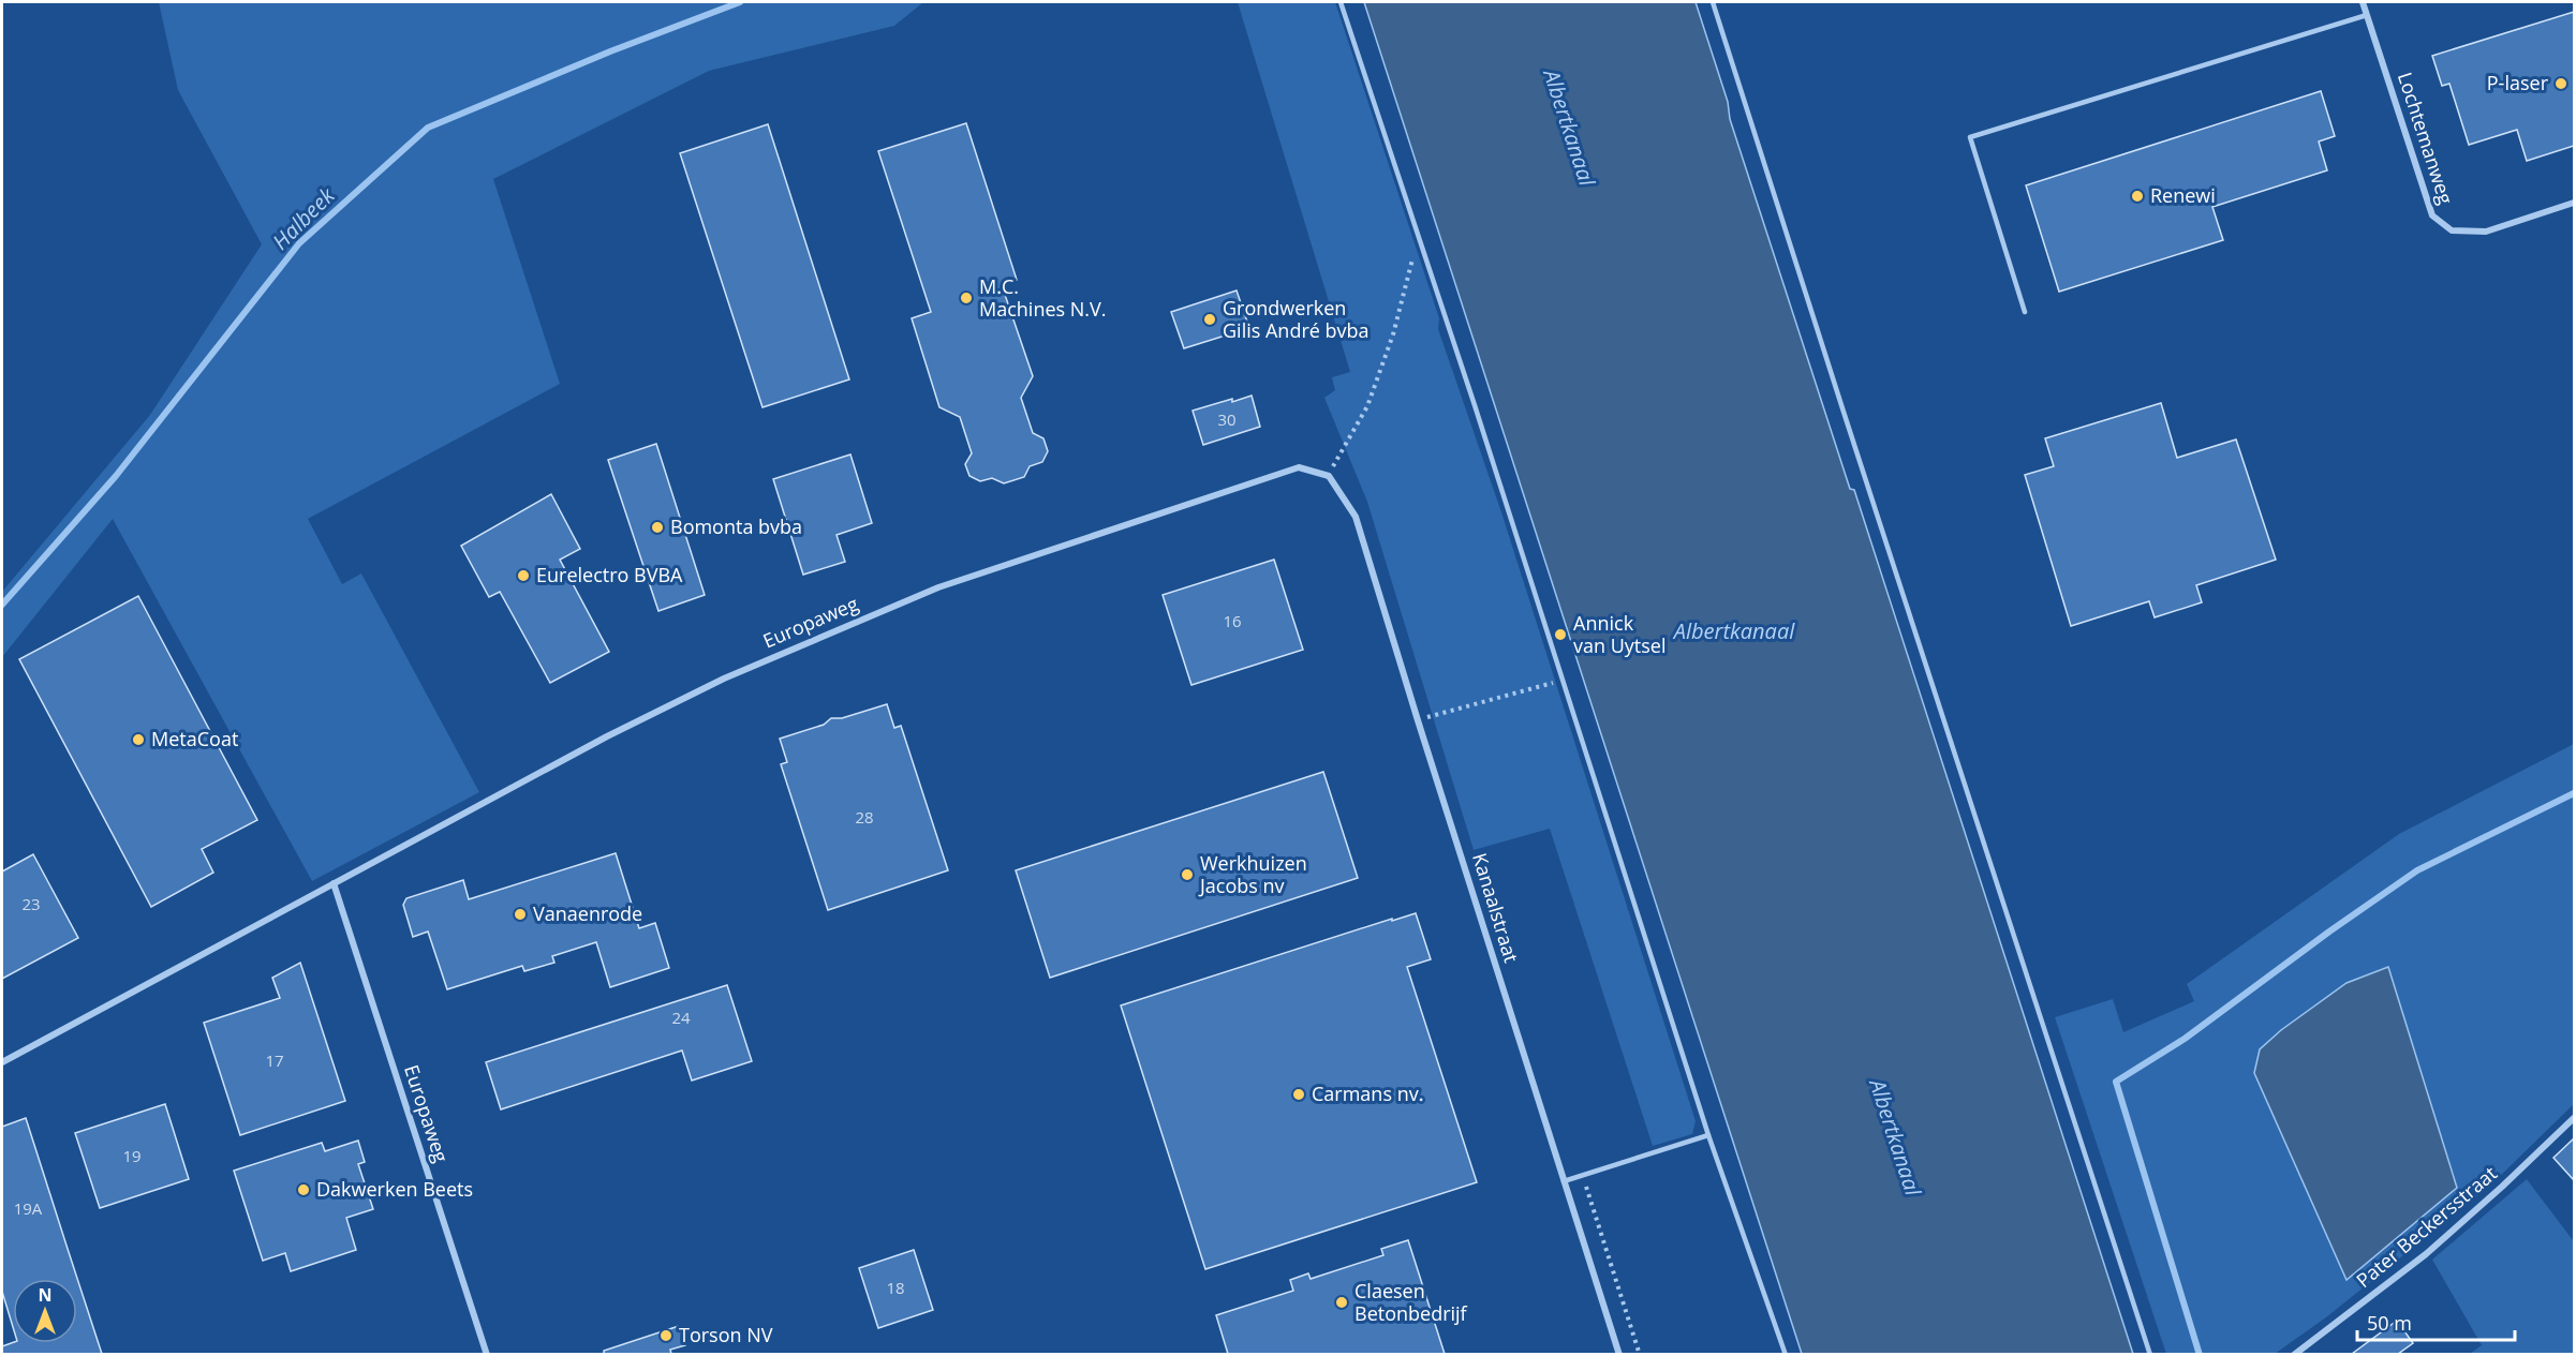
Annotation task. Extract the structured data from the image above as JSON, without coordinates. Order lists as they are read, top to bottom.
{
  "streets": {
    "street": [
      "Lochtemanweg",
      "Europaweg",
      "Kanaalstraat",
      "Pater Beckersstraat"
    ]
  },
  "crossings": [
    ["Europaweg", "Kanaalstraat"]
  ],
  "water": ["Albertkanaal", "Halbeek"],
  "places": [
    "P-laser",
    "Renewi",
    "M.C. Machines N.V.",
    "Grondwerken Gilis André bvba",
    "Bomonta bvba",
    "Eurelectro BVBA",
    "Annick van Uytsel",
    "MetaCoat",
    "Werkhuizen Jacobs nv",
    "Vanaenrode",
    "Carmans nv.",
    "Dakwerken Beets",
    "Claesen Betonbedrijf",
    "Torson NV"
  ],
  "house_numbers": [
    "30",
    "16",
    "28",
    "23",
    "24",
    "17",
    "19",
    "19A",
    "18"
  ],
  "scale_bar": "50 m",
  "north": "top"
}
